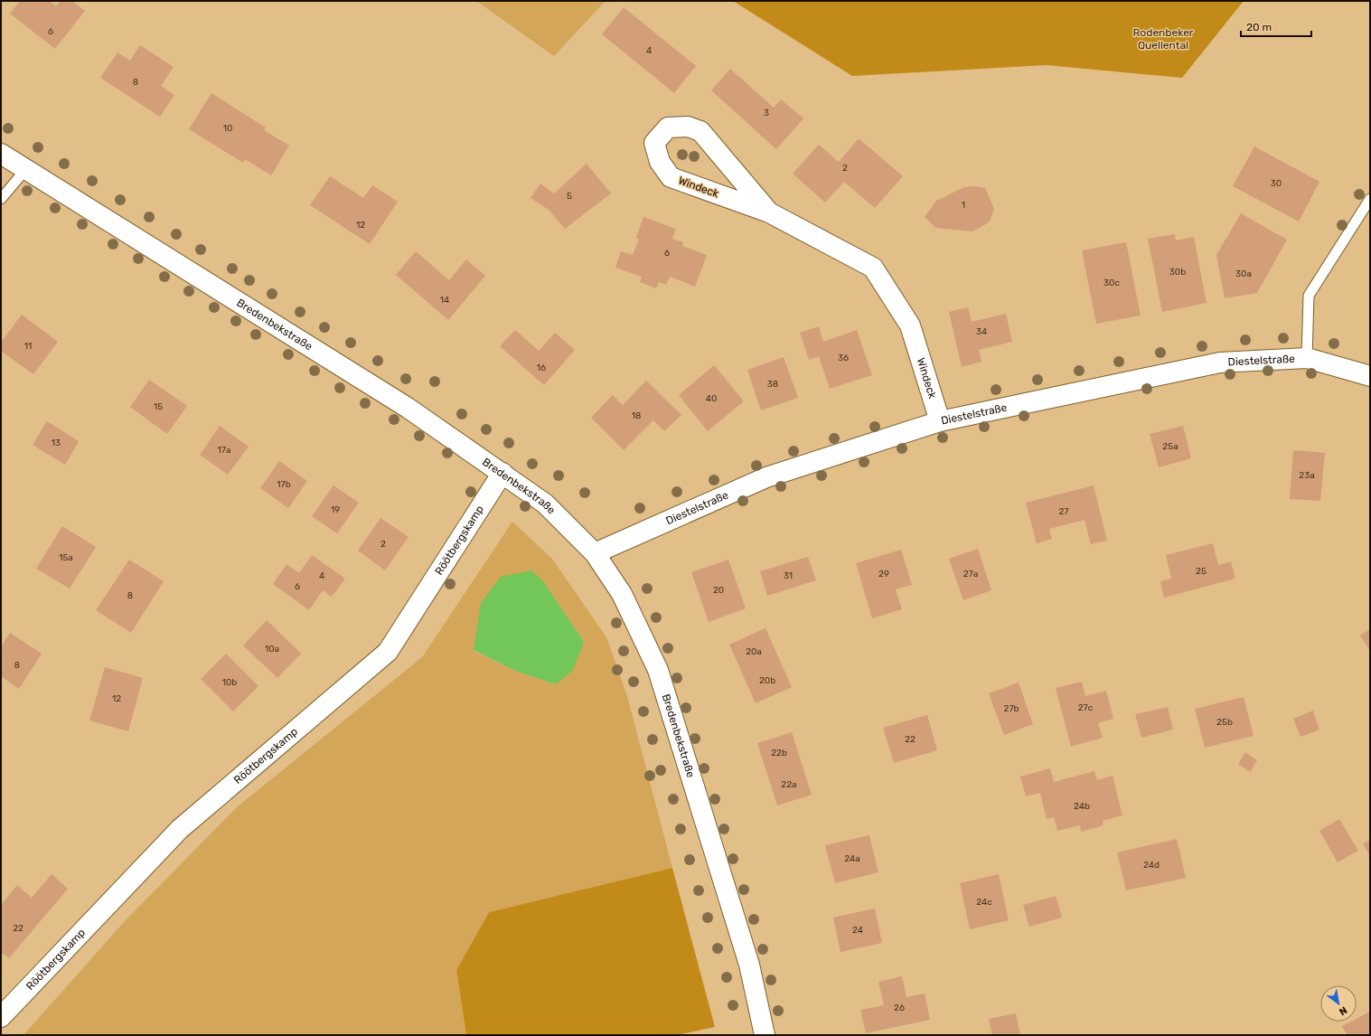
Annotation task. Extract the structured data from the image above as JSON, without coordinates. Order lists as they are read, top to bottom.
{
  "streets": {
    "street": [
      "Windeck",
      "Bredenbekstraße",
      "Diestelstraße",
      "Röötbergskamp"
    ]
  },
  "crossings": [
    ["Windeck", "Diestelstraße"],
    ["Bredenbekstraße", "Diestelstraße"],
    ["Bredenbekstraße", "Röötbergskamp"]
  ],
  "parks": ["Rodenbeker Quellental"],
  "house_numbers": [
    "6",
    "4",
    "8",
    "3",
    "10",
    "2",
    "30",
    "5",
    "1",
    "12",
    "6",
    "30b",
    "30a",
    "30c",
    "14",
    "34",
    "11",
    "36",
    "16",
    "38",
    "40",
    "15",
    "18",
    "13",
    "25a",
    "17a",
    "23a",
    "17b",
    "19",
    "27",
    "2",
    "15a",
    "25",
    "29",
    "27a",
    "4",
    "31",
    "6",
    "20",
    "8",
    "10a",
    "20a",
    "8",
    "20b",
    "10b",
    "12",
    "27c",
    "27b",
    "25b",
    "22",
    "22b",
    "22a",
    "24b",
    "24a",
    "24d",
    "24c",
    "22",
    "24",
    "26"
  ],
  "scale_bar": "20 m",
  "north": "bottom right"
}
